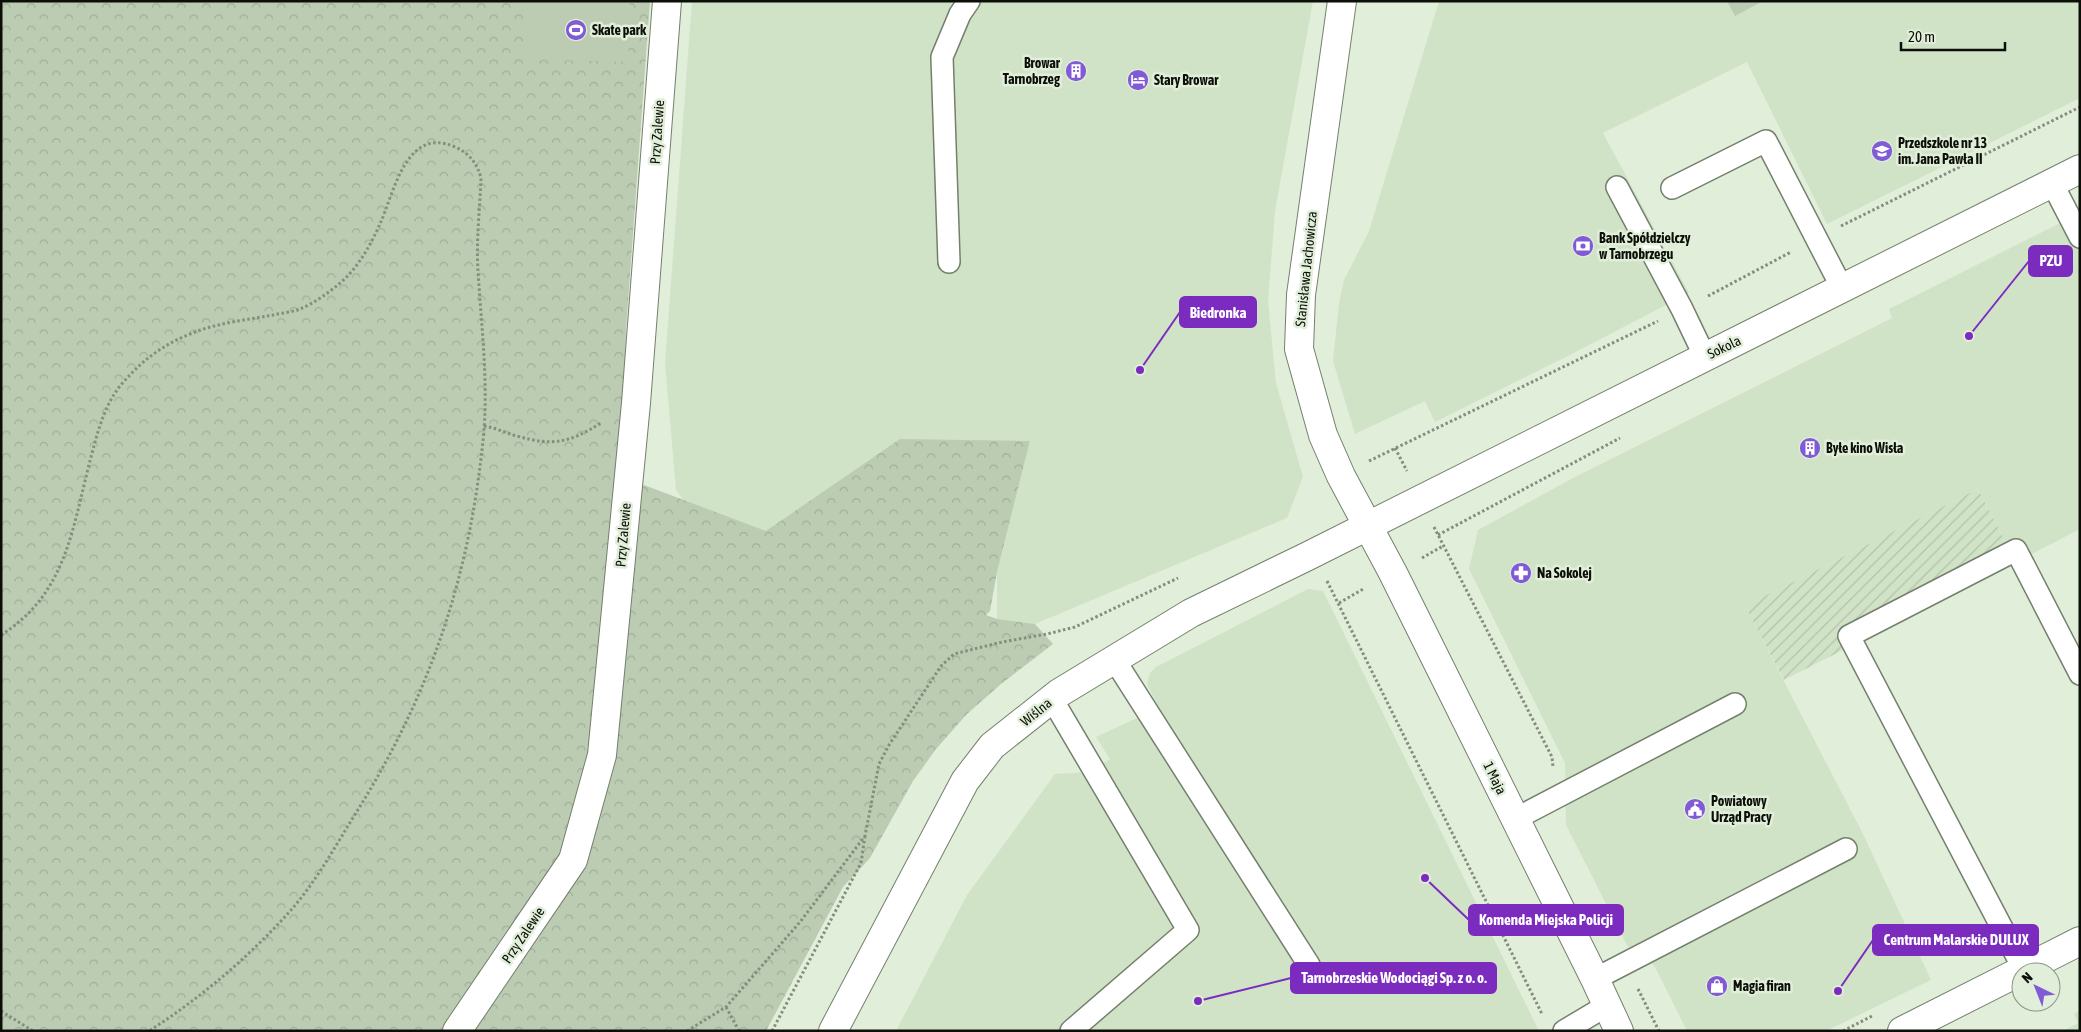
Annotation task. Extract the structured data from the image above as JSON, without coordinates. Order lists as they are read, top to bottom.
{
  "streets": {
    "street": [
      "Przy Zalewie",
      "Stanisława Jachowicza",
      "Sokola",
      "Wiślna",
      "1 Maja"
    ]
  },
  "crossings": [
    ["Stanisława Jachowicza", "Sokola"],
    ["Stanisława Jachowicza", "Wiślna"],
    ["Stanisława Jachowicza", "1 Maja"],
    ["Sokola", "Wiślna"],
    ["Sokola", "1 Maja"],
    ["Wiślna", "1 Maja"]
  ],
  "places": {
    "sports": ["Skate park"],
    "building": ["Browar Tarnobrzeg", "Byłe kino Wisła"],
    "hotel": ["Stary Browar"],
    "school or university": ["Przedszkole nr 13 im. Jana Pawła II"],
    "bank": ["Bank Spółdzielczy w Tarnobrzegu"],
    "other": [
      "PZU",
      "Biedronka",
      "Komenda Miejska Policji",
      "Centrum Malarskie DULUX",
      "Tarnobrzeskie Wodociągi Sp. z o. o."
    ],
    "pharmacy": ["Na Sokolej"],
    "public building": ["Powiatowy Urząd Pracy"],
    "shop": ["Magia firan"]
  },
  "scale_bar": "20 m",
  "north": "top left"
}
